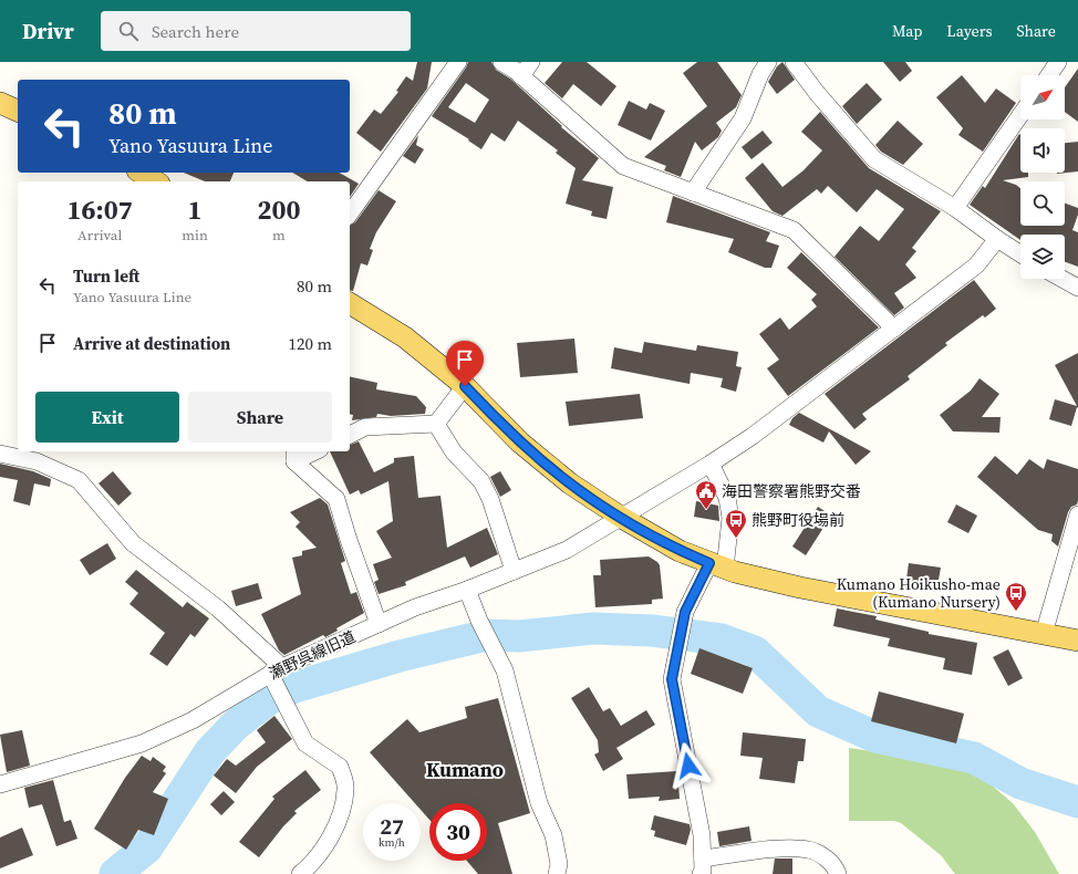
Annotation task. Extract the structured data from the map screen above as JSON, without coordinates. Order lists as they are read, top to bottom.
{
  "streets": {
    "street": ["瀬野呉線旧道"]
  },
  "districts": ["Kumano"],
  "places": {
    "public building": ["海田警察署熊野交番"],
    "bus stop": ["熊野町役場前", "Kumano Hoikusho-mae (Kumano Nursery)"]
  },
  "north": "top right",
  "page": {
    "header": "Drivr",
    "search": "Search here",
    "nav": ["Map", "Layers", "Share"],
    "turn": ["80 m", "Yano Yasuura Line"],
    "eta": [
      "16:07",
      "Arrival",
      "1",
      "min",
      "200",
      "m"
    ],
    "list": [
      {
        "name": "Turn left",
        "note": "Yano Yasuura Line",
        "value": "80 m"
      },
      {
        "name": "Arrive at destination",
        "value": "120 m"
      }
    ],
    "buttons": ["Exit", "Share"],
    "speed": "27 km/h",
    "limit": "30"
  }
}
